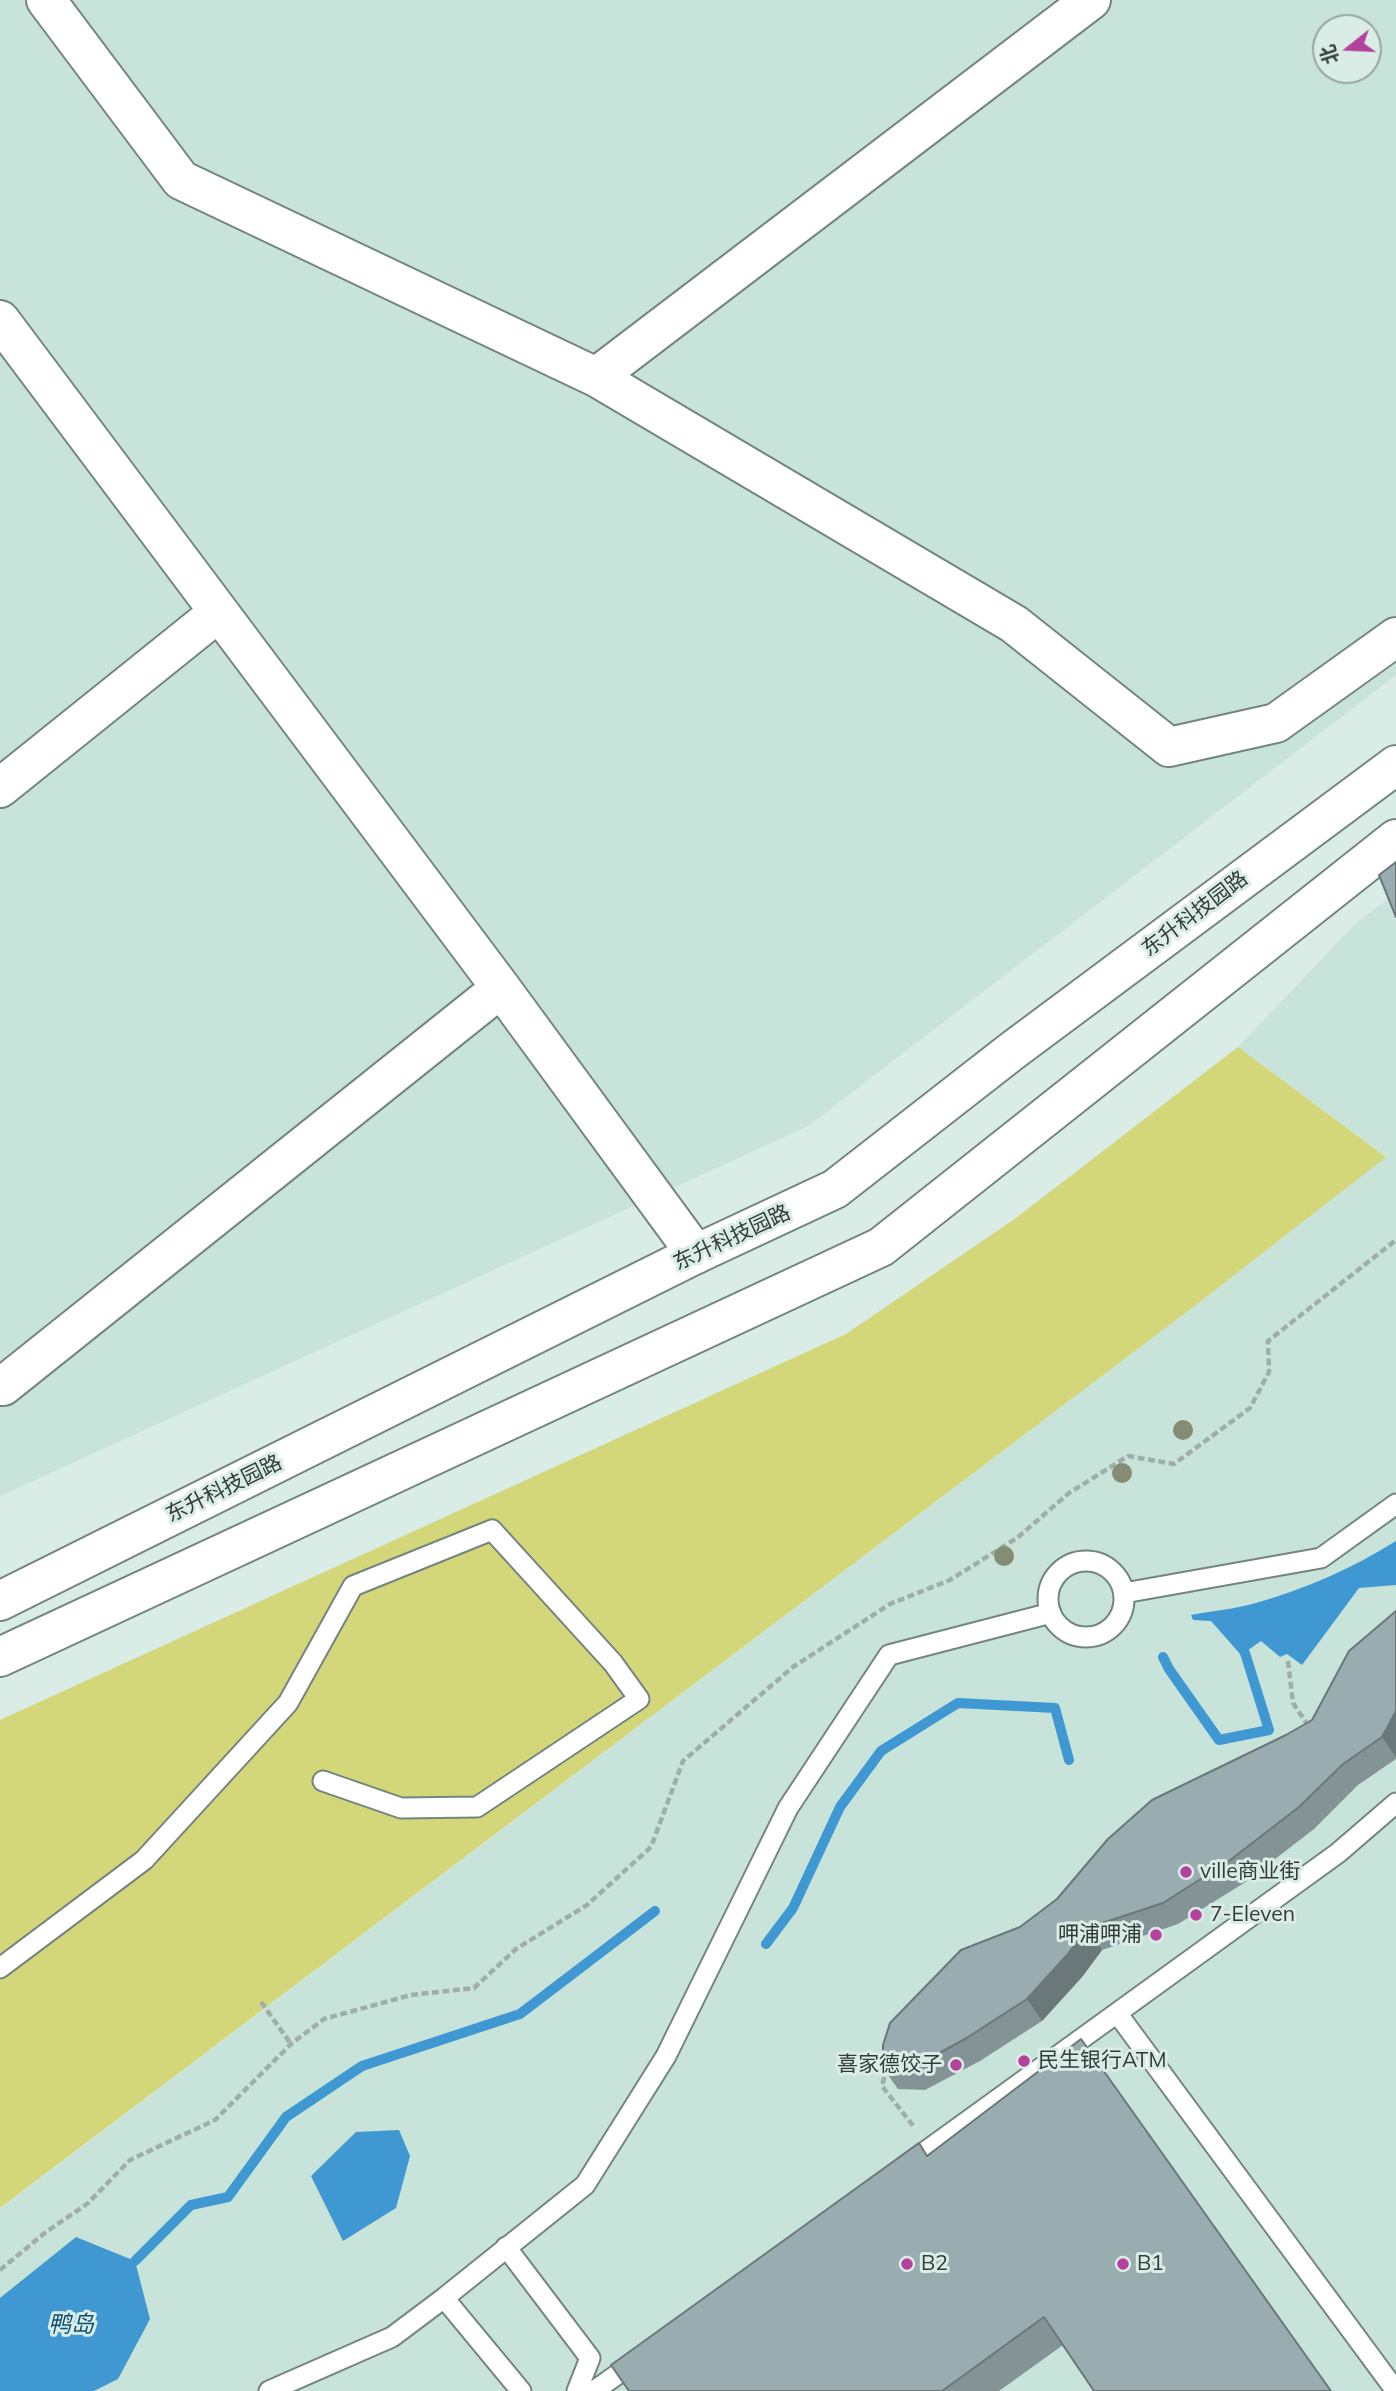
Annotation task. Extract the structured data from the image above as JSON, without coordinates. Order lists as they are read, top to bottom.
{
  "streets": {
    "street": ["东升科技园路"]
  },
  "water": ["鸭岛"],
  "places": [
    "ville商业街",
    "7-Eleven",
    "呷浦呷浦",
    "民生银行ATM",
    "喜家德饺子",
    "B2",
    "B1"
  ],
  "north": "left"
}
